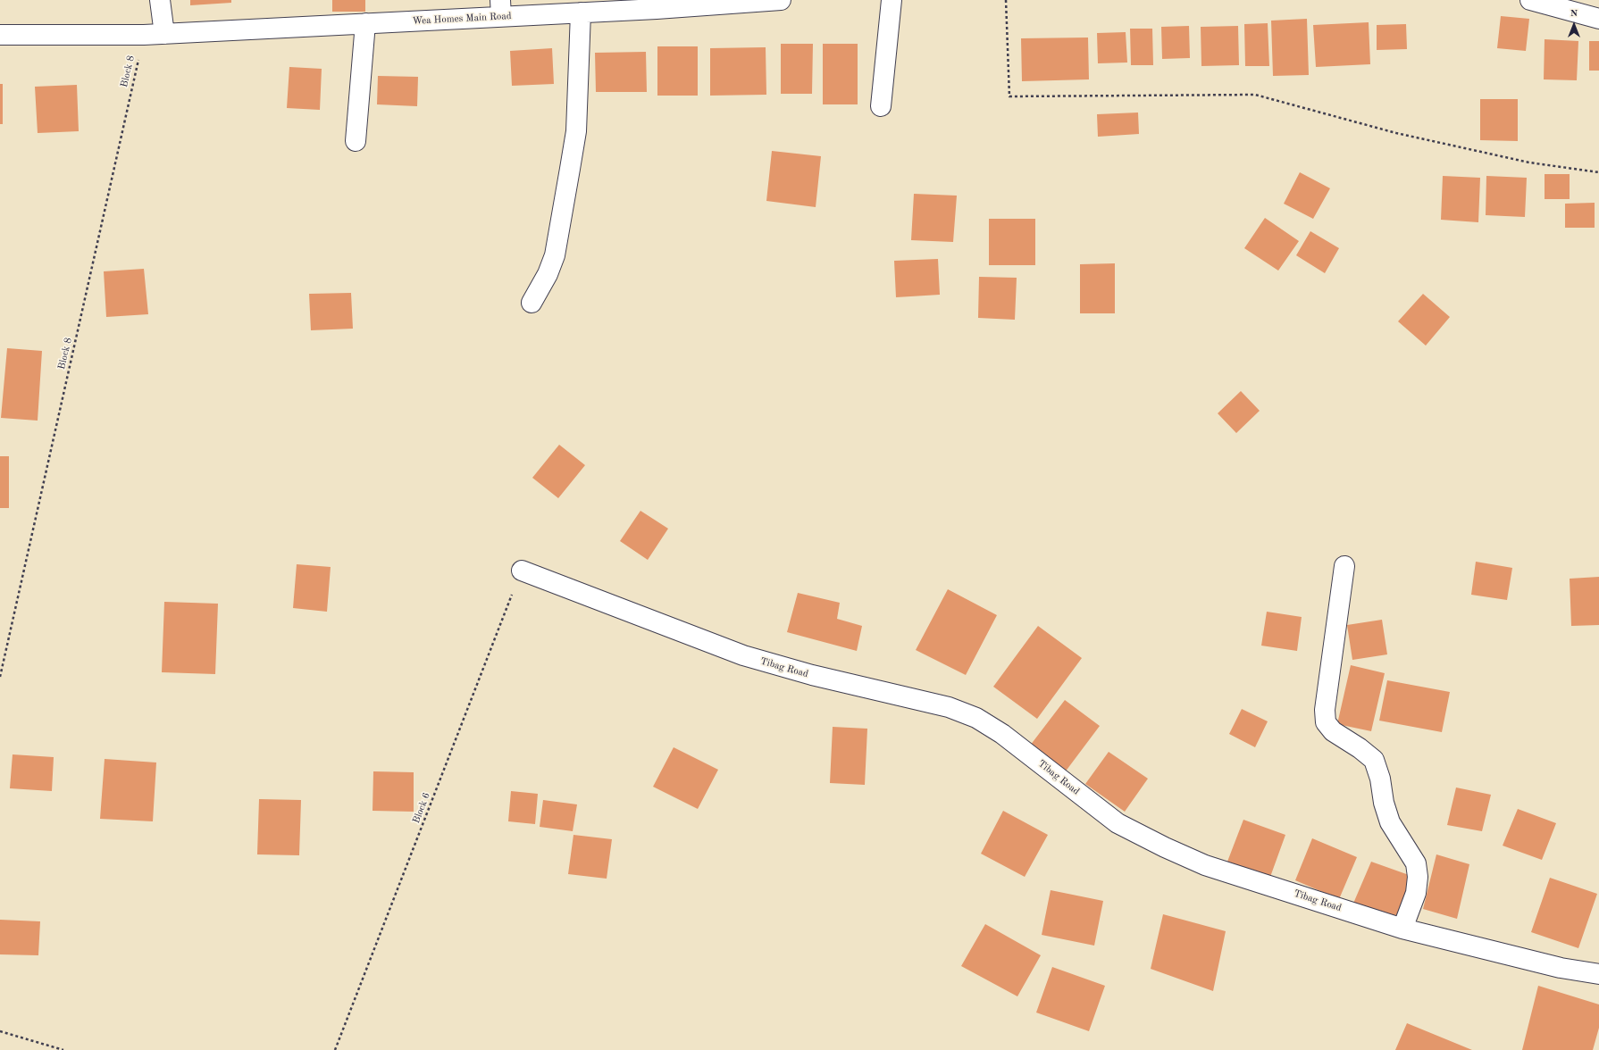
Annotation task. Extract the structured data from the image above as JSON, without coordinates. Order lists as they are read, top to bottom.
{
  "streets": {
    "street": ["Wea Homes Main Road", "Tibag Road"],
    "path": ["Block 8", "Block 6"]
  },
  "crossings": [
    ["Wea Homes Main Road", "Block 8"],
    ["Tibag Road", "Block 6"]
  ],
  "north": "top"
}
